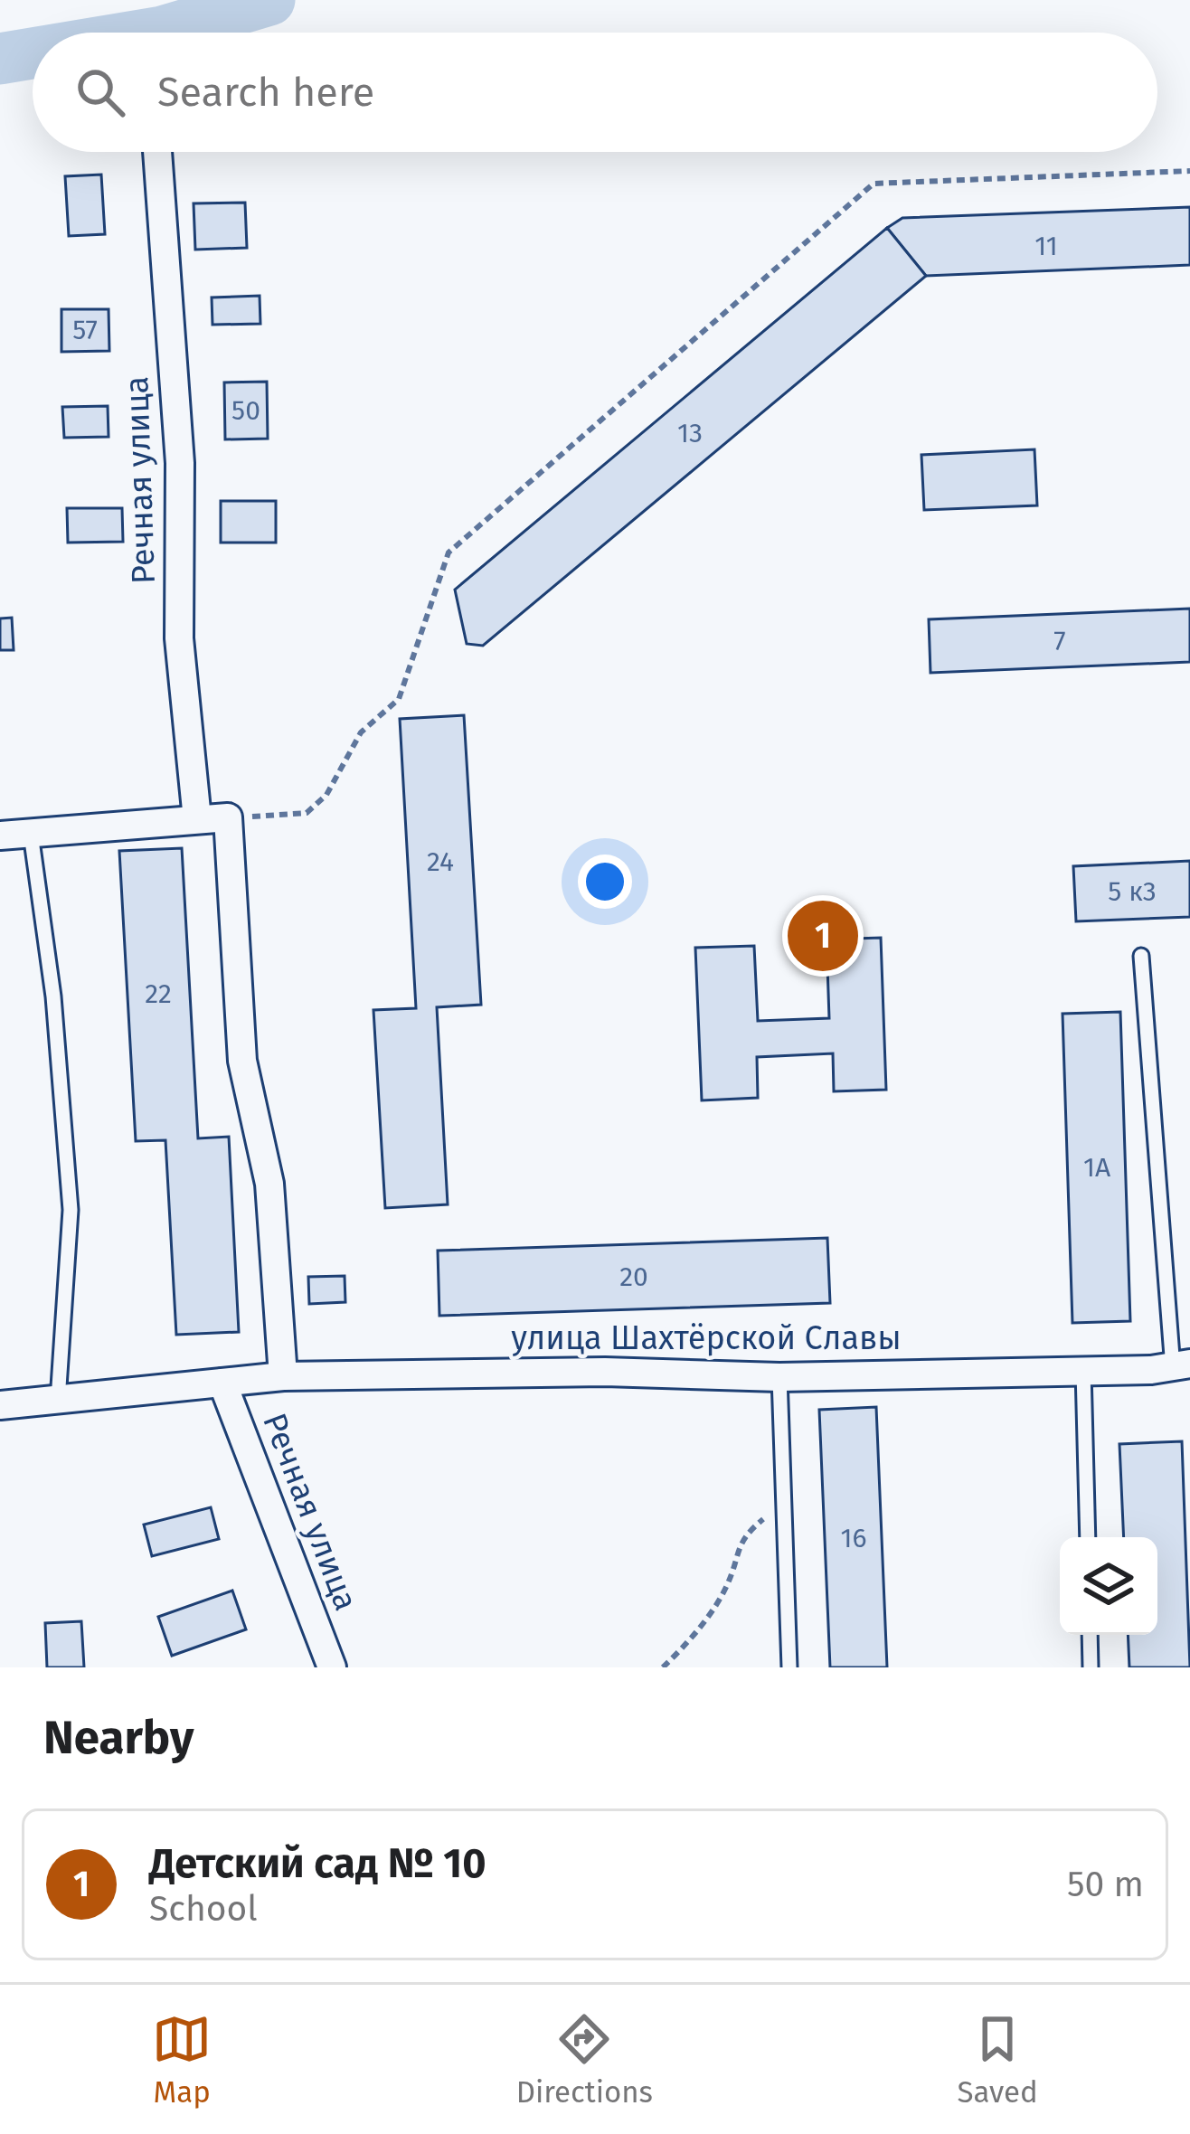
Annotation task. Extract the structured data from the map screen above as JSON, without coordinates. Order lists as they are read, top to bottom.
{
  "streets": {
    "street": ["Речная улица", "улица Шахтёрской Славы"]
  },
  "crossings": [
    ["Речная улица", "улица Шахтёрской Славы"]
  ],
  "house_numbers": [
    "11",
    "57",
    "50",
    "13",
    "7",
    "24",
    "5 к3",
    "22",
    "1А",
    "20",
    "16"
  ],
  "page": {
    "search": "Search here",
    "pins": "1",
    "heading": "Nearby",
    "list": [
      {
        "mark": "1",
        "name": "Детский сад № 10",
        "note": "School",
        "value": "50 m"
      }
    ],
    "nav": ["Map", "Directions", "Saved"]
  }
}
